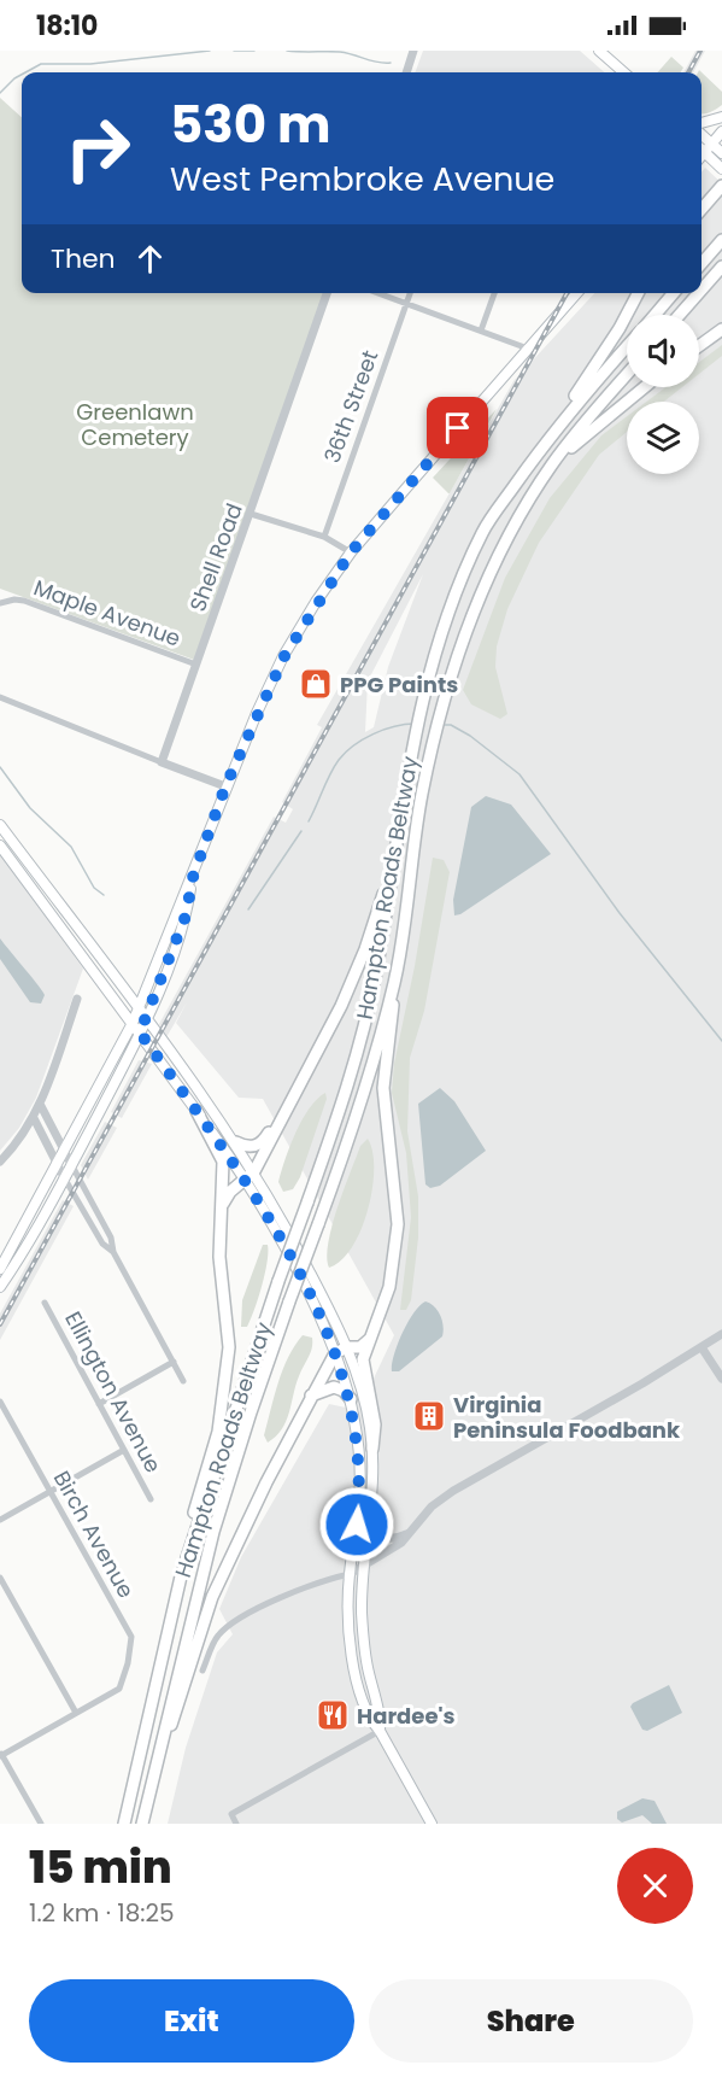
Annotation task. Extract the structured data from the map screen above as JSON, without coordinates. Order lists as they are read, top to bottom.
{
  "streets": {
    "highway": ["Hampton Roads Beltway"],
    "street": [
      "36th Street",
      "Shell Road",
      "Maple Avenue",
      "Ellington Avenue",
      "Birch Avenue"
    ]
  },
  "crossings": [
    ["Shell Road", "Maple Avenue"]
  ],
  "parks": ["Greenlawn Cemetery"],
  "places": {
    "shop": ["PPG Paints"],
    "building": ["Virginia Peninsula Foodbank"],
    "restaurant": ["Hardee's"]
  },
  "page": {
    "status": "18:10",
    "turn": ["530 m", "West Pembroke Avenue"],
    "then": "Then",
    "heading": ["15 min", "1.2 km · 18:25"],
    "buttons": ["Exit", "Share"]
  }
}
